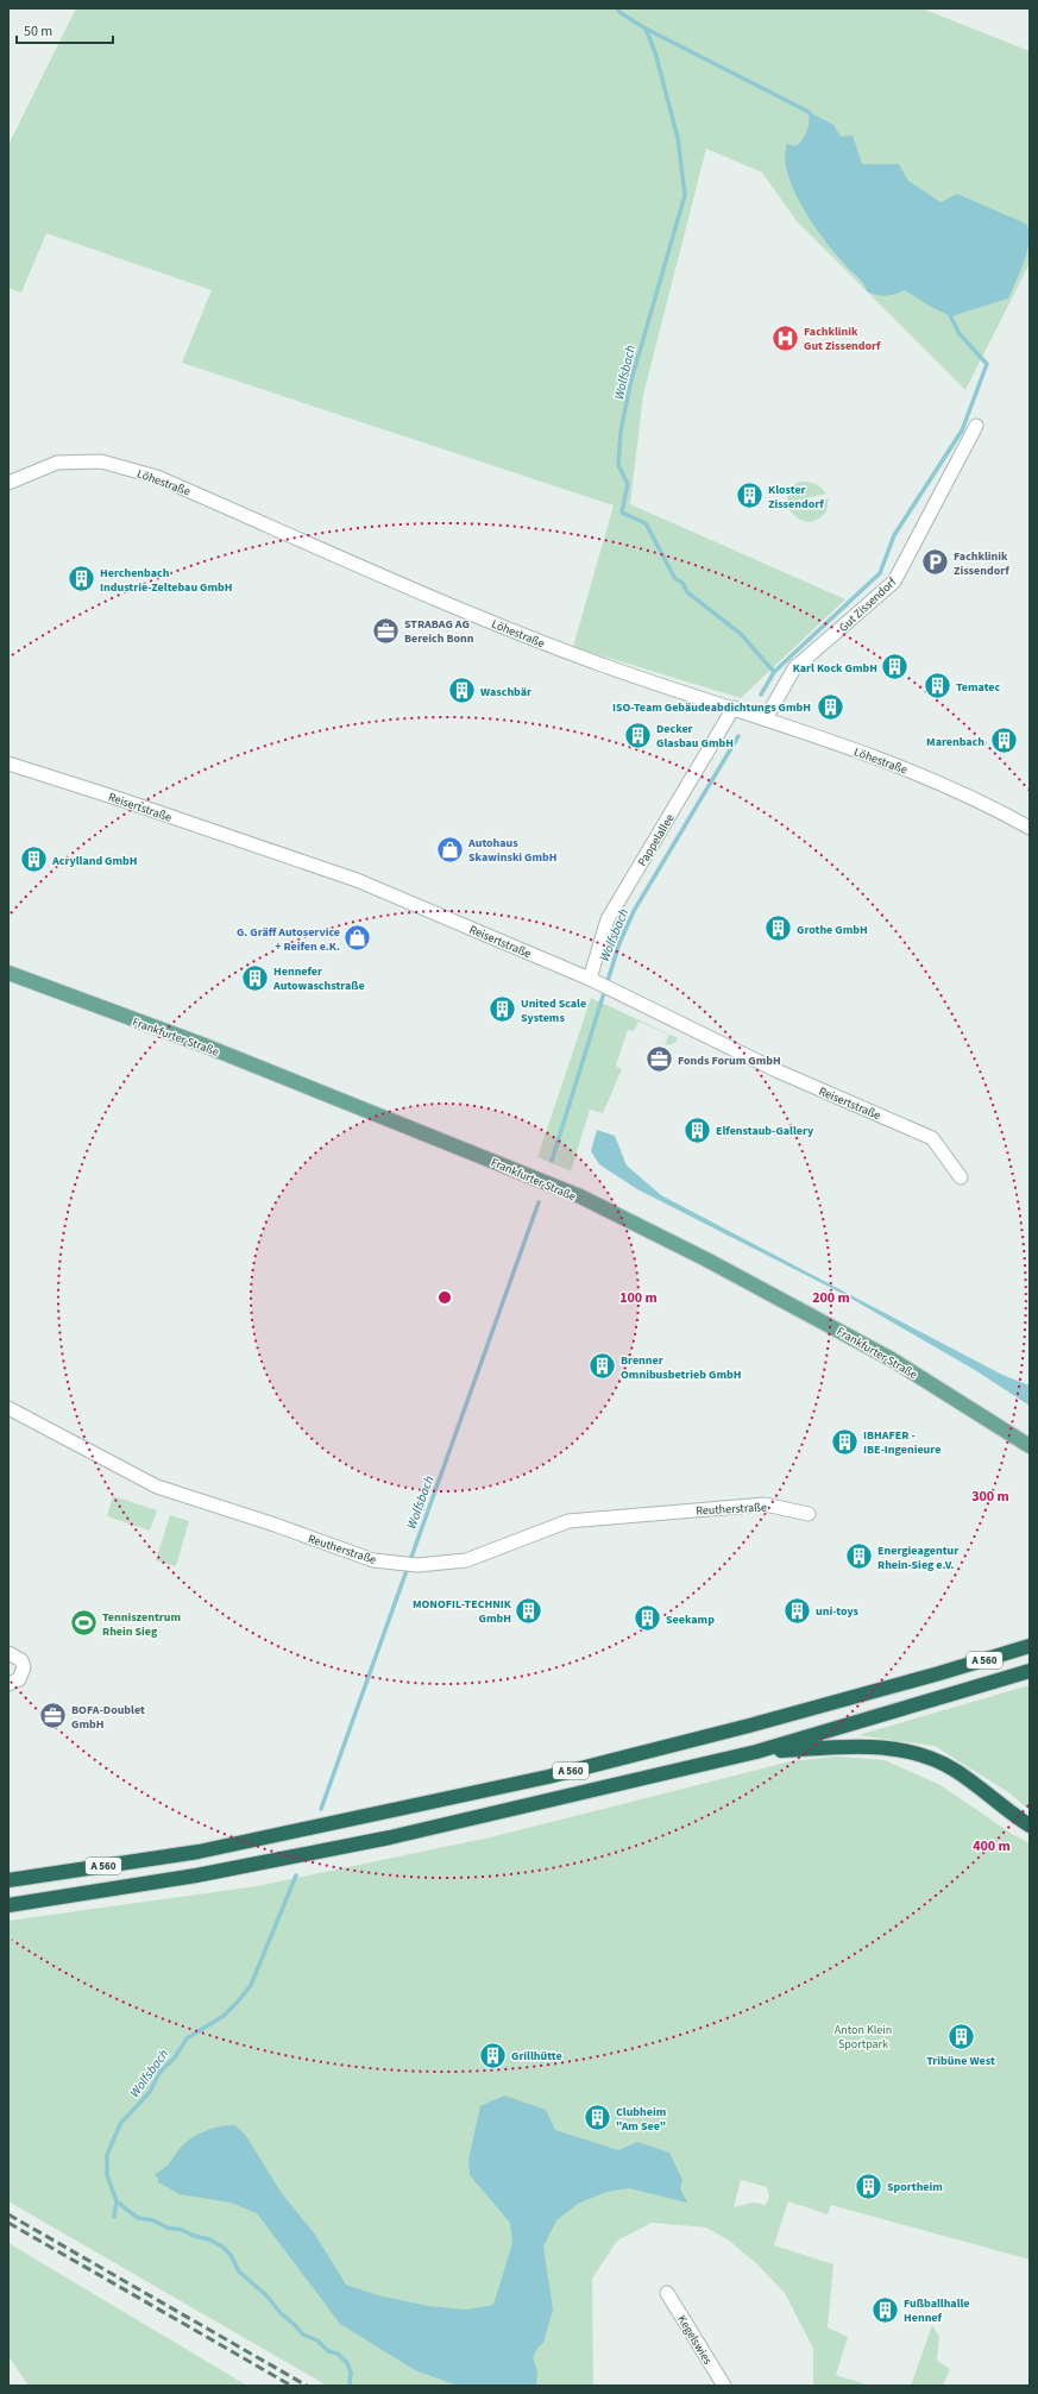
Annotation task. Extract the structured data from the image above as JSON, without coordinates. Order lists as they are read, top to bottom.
{
  "streets": {
    "highway": ["A 560"],
    "main road": ["Frankfurter Straße"],
    "street": [
      "Löhestraße",
      "Gut Zissendorf",
      "Reisertstraße",
      "Pappelallee",
      "Reutherstraße",
      "Kegelswies"
    ]
  },
  "crossings": [
    ["Löhestraße", "Gut Zissendorf"],
    ["Löhestraße", "Pappelallee"],
    ["Reisertstraße", "Pappelallee"]
  ],
  "water": ["Wolfsbach"],
  "parks": ["Anton Klein Sportpark"],
  "places": {
    "hospital": ["Fachklinik Gut Zissendorf"],
    "building": [
      "Kloster Zissendorf",
      "Herchenbach Industrie-Zeltebau GmbH",
      "Karl Kock GmbH",
      "Tematec",
      "Waschbär",
      "ISO-Team Gebäudeabdichtungs GmbH",
      "Decker Glasbau GmbH",
      "Marenbach",
      "Acrylland GmbH",
      "Grothe GmbH",
      "Hennefer Autowaschstraße",
      "United Scale Systems",
      "Elfenstaub-Gallery",
      "Brenner Omnibusbetrieb GmbH",
      "IBHAFER - IBE-Ingenieure",
      "Energieagentur Rhein-Sieg e.V.",
      "MONOFIL-TECHNIK GmbH",
      "uni-toys",
      "Seekamp",
      "Tribüne West",
      "Grillhütte",
      "Clubheim \"Am See\"",
      "Sportheim",
      "Fußballhalle Hennef"
    ],
    "parking": ["Fachklinik Zissendorf"],
    "office": ["STRABAG AG Bereich Bonn", "Fonds Forum GmbH", "BOFA-Doublet GmbH"],
    "shop": ["Autohaus Skawinski GmbH", "G. Gräff Autoservice + Reifen e.K."],
    "sports": ["Tenniszentrum Rhein Sieg"]
  },
  "scale_bar": "50 m",
  "rings": [
    "100 m",
    "200 m",
    "300 m",
    "400 m"
  ]
}
